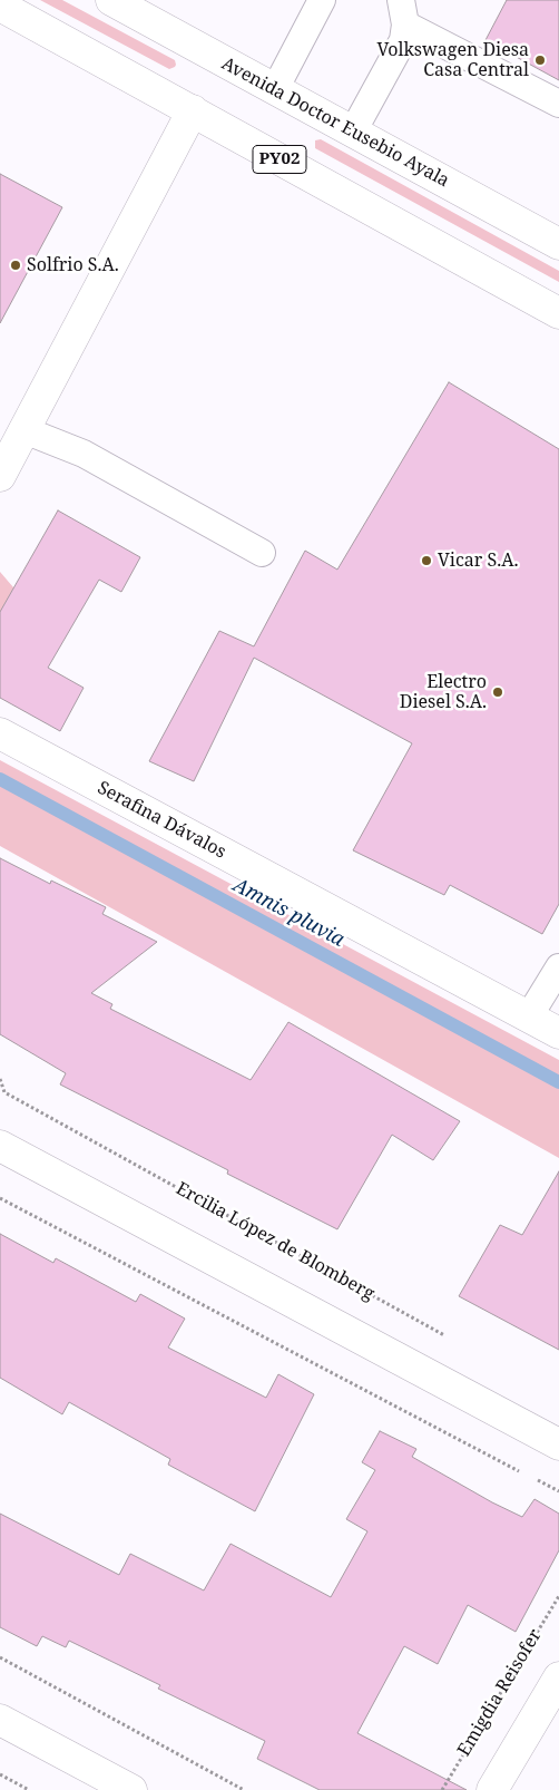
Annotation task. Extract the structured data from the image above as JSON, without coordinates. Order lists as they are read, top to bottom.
{
  "streets": {
    "main road": ["Avenida Doctor Eusebio Ayala", "PY02", "Serafina Dávalos"],
    "path": ["Ercilia López de Blomberg", "Emigdia Reisofer"]
  },
  "water": ["Amnis pluvia"],
  "places": [
    "Volkswagen Diesa Casa Central",
    "Solfrio S.A.",
    "Vicar S.A.",
    "Electro Diesel S.A."
  ]
}
